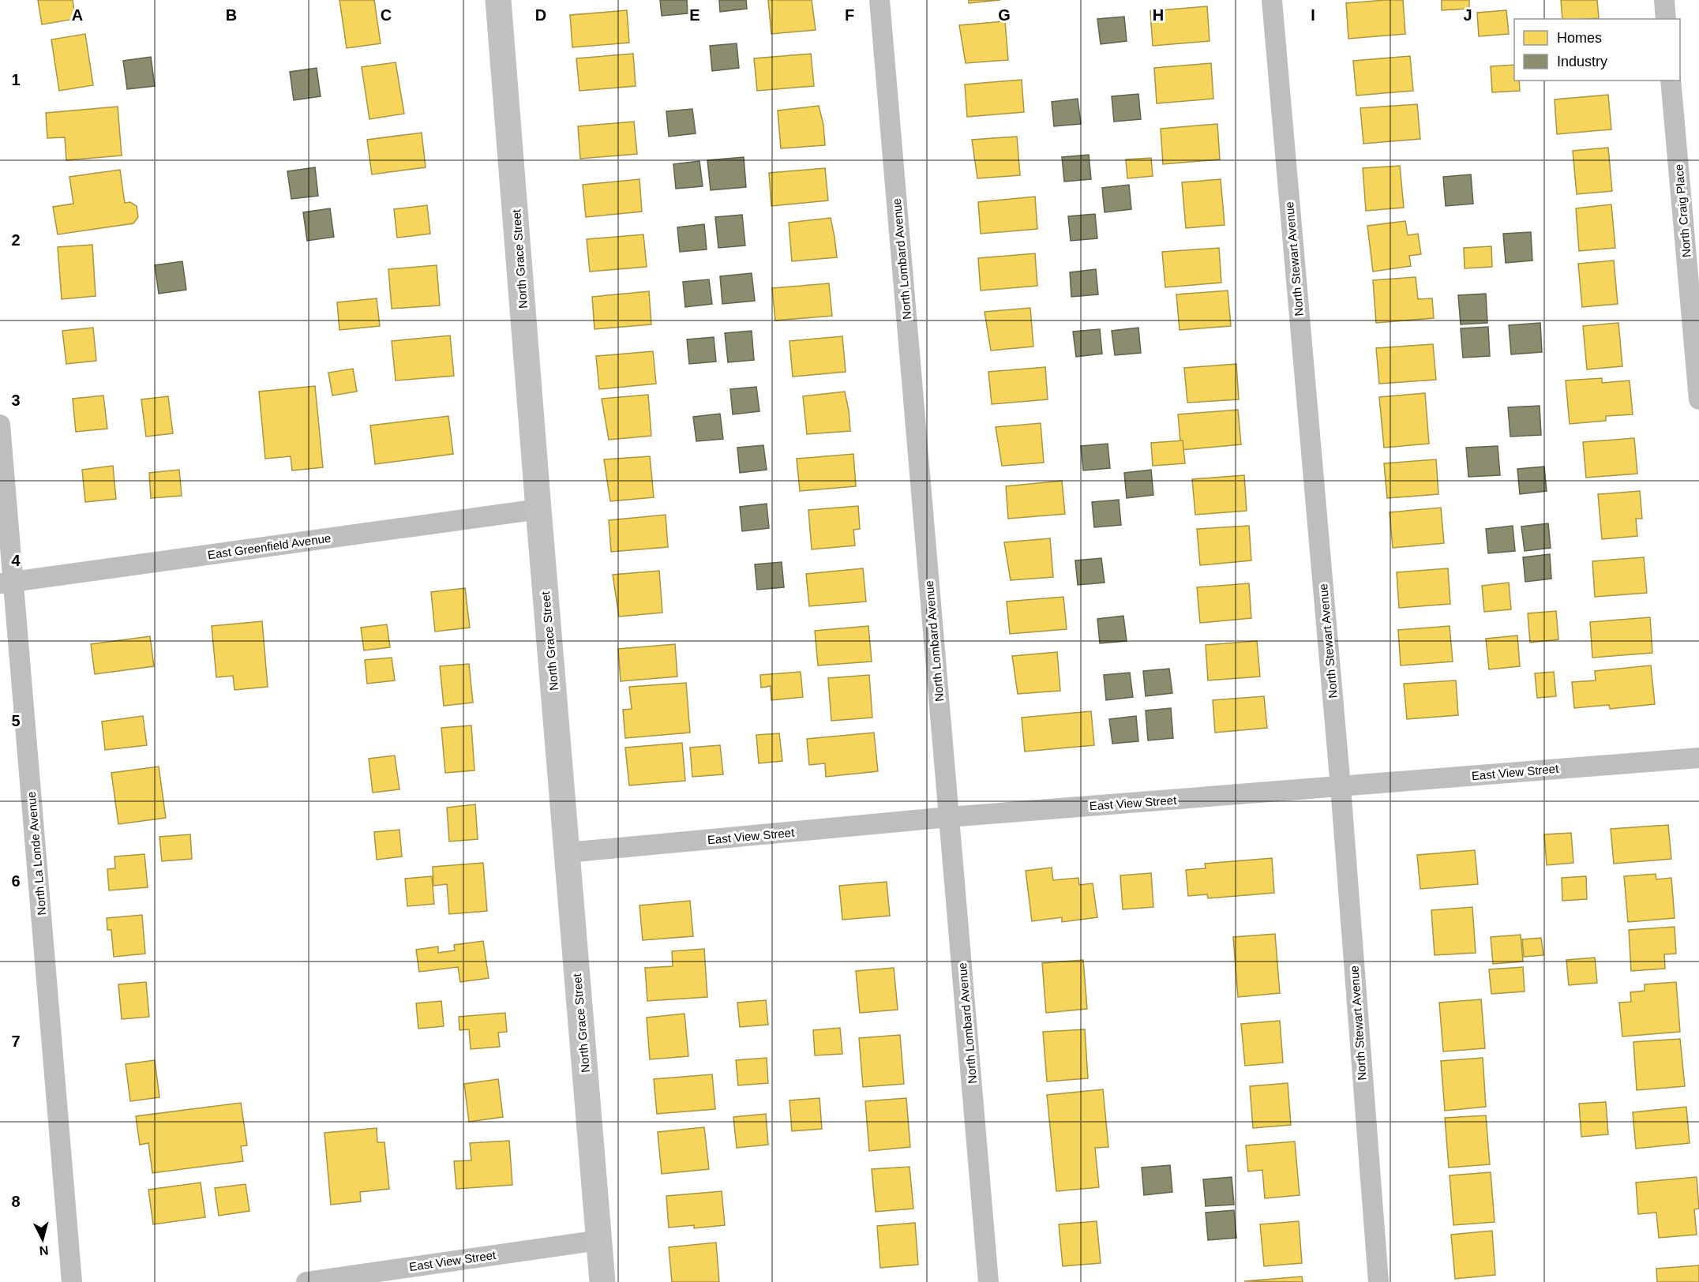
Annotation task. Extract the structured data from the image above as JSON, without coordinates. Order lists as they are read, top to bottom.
{
  "streets": {
    "street": [
      "North Craig Place",
      "North Grace Street",
      "North Lombard Avenue",
      "North Stewart Avenue",
      "East Greenfield Avenue",
      "East View Street",
      "North La Londe Avenue"
    ]
  },
  "crossings": [
    ["North Grace Street", "East Greenfield Avenue"],
    ["North Grace Street", "East View Street"],
    ["North Lombard Avenue", "East View Street"],
    ["North Stewart Avenue", "East View Street"],
    ["East Greenfield Avenue", "North La Londe Avenue"]
  ],
  "legend": ["Homes", "Industry"],
  "north": "bottom",
  "grid": {
    "columns": [
      "A",
      "B",
      "C",
      "D",
      "E",
      "F",
      "G",
      "H",
      "I",
      "J"
    ],
    "rows": [
      "1",
      "2",
      "3",
      "4",
      "5",
      "6",
      "7",
      "8"
    ]
  }
}
